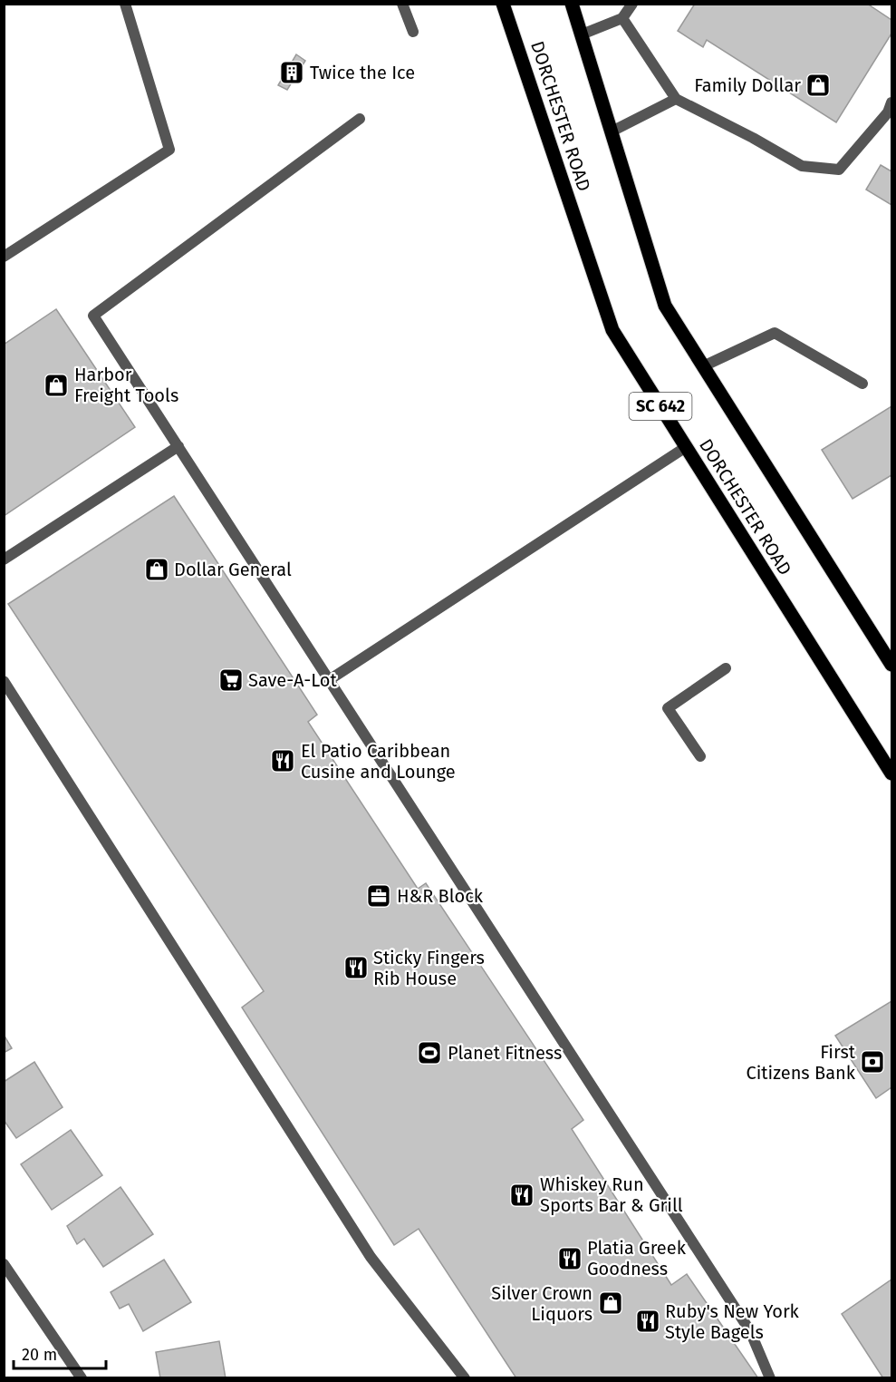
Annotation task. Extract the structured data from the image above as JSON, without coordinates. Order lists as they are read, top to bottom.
{
  "streets": {
    "main road": ["DORCHESTER ROAD", "SC 642"]
  },
  "places": {
    "building": ["Twice the Ice"],
    "shop": [
      "Family Dollar",
      "Harbor Freight Tools",
      "Dollar General",
      "Silver Crown Liquors"
    ],
    "supermarket": ["Save-A-Lot"],
    "restaurant": [
      "El Patio Caribbean Cusine and Lounge",
      "Sticky Fingers Rib House",
      "Whiskey Run Sports Bar & Grill",
      "Platia Greek Goodness",
      "Ruby's New York Style Bagels"
    ],
    "office": ["H&R Block"],
    "sports": ["Planet Fitness"],
    "bank": ["First Citizens Bank"]
  },
  "scale_bar": "20 m"
}
